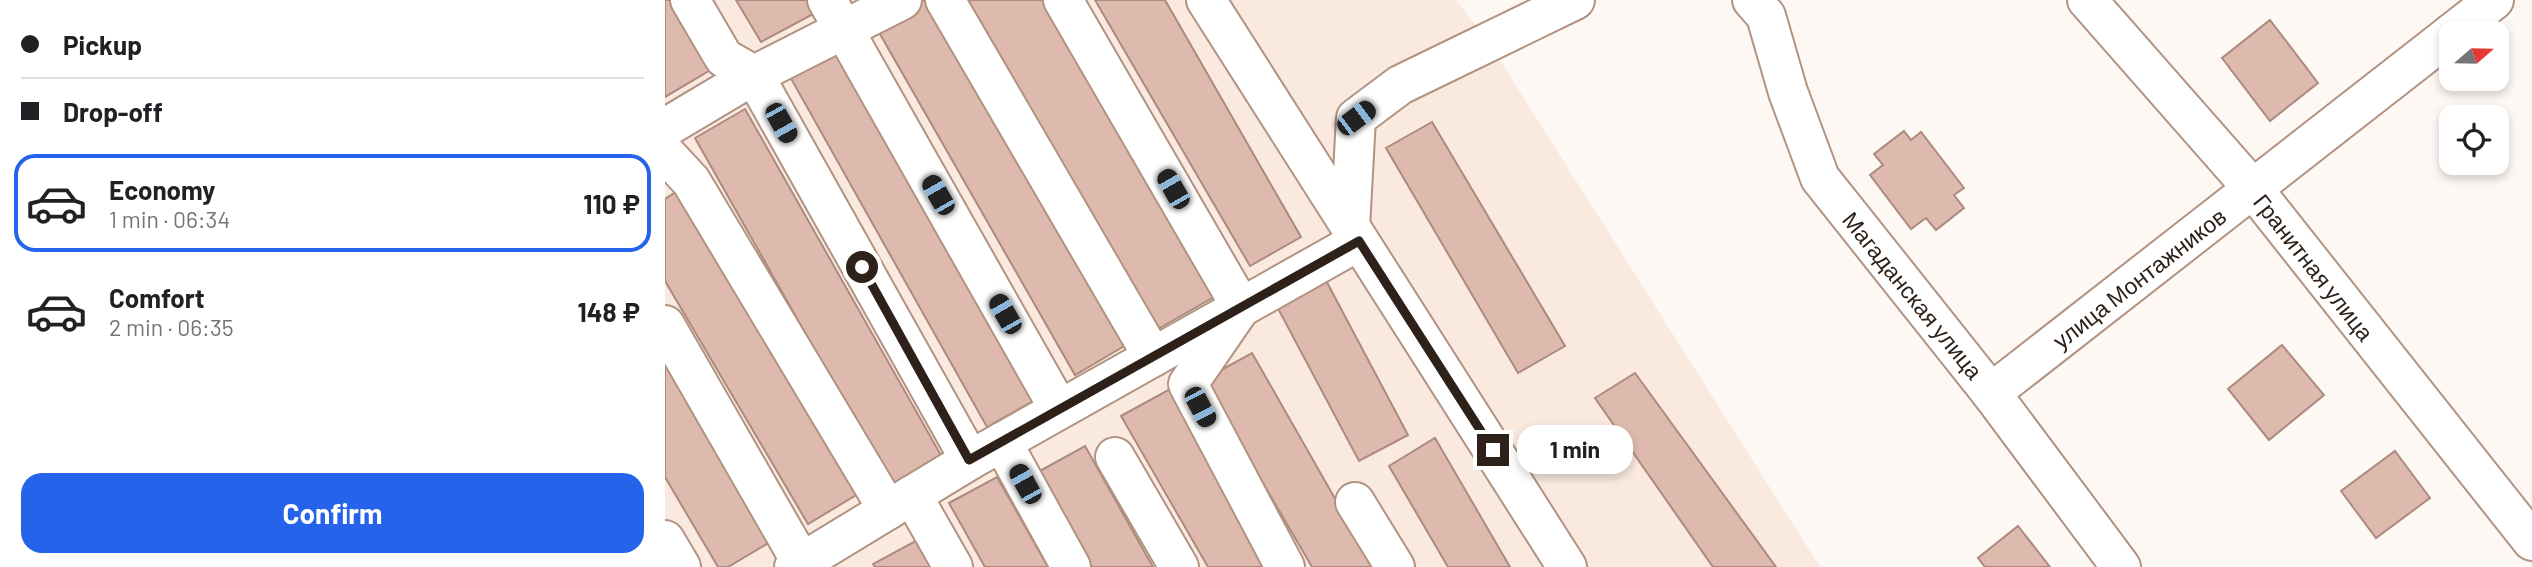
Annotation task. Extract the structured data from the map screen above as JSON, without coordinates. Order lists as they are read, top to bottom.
{
  "streets": {
    "street": ["Гранитная улица", "улица Монтажников", "Магаданская улица"]
  },
  "crossings": [
    ["Гранитная улица", "улица Монтажников"],
    ["улица Монтажников", "Магаданская улица"]
  ],
  "north": "right",
  "page": {
    "banner": ["Pickup", "Drop-off"],
    "list": [
      {
        "name": "Economy",
        "note": "1 min · 06:34",
        "value": "110 ₽"
      },
      {
        "name": "Comfort",
        "note": "2 min · 06:35",
        "value": "148 ₽"
      }
    ],
    "bubble": "1 min",
    "buttons": "Confirm"
  }
}
